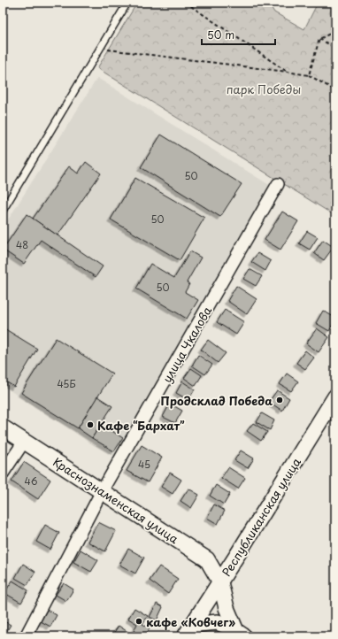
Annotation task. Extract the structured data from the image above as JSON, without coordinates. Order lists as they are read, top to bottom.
{
  "streets": {
    "street": ["улица Чкалова", "Краснознаменская улица", "Республиканская улица"]
  },
  "crossings": [
    ["улица Чкалова", "Краснознаменская улица"],
    ["Краснознаменская улица", "Республиканская улица"]
  ],
  "parks": ["парк Победы"],
  "places": ["Продсклад Победа", "Кафе “Бархат”", "кафе «Ковчег»"],
  "house_numbers": [
    "50",
    "50",
    "48",
    "50",
    "45Б",
    "45",
    "46"
  ],
  "scale_bar": "50 m"
}
